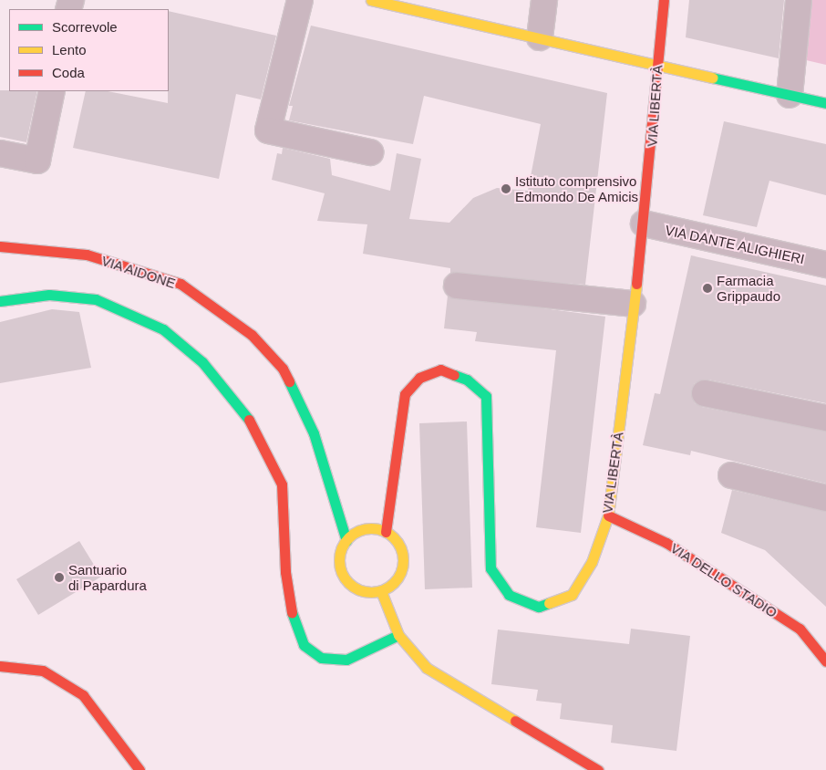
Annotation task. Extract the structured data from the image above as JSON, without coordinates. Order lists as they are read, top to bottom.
{
  "streets": {
    "street": [
      "VIA LIBERTÀ",
      "VIA DANTE ALIGHIERI",
      "VIA AIDONE",
      "VIA DELLO STADIO"
    ]
  },
  "crossings": [
    ["VIA LIBERTÀ", "VIA DANTE ALIGHIERI"],
    ["VIA LIBERTÀ", "VIA AIDONE"],
    ["VIA LIBERTÀ", "VIA DELLO STADIO"]
  ],
  "places": ["Istituto comprensivo Edmondo De Amicis", "Farmacia Grippaudo", "Santuario di Papardura"],
  "legend": ["Scorrevole", "Lento", "Coda"]
}
